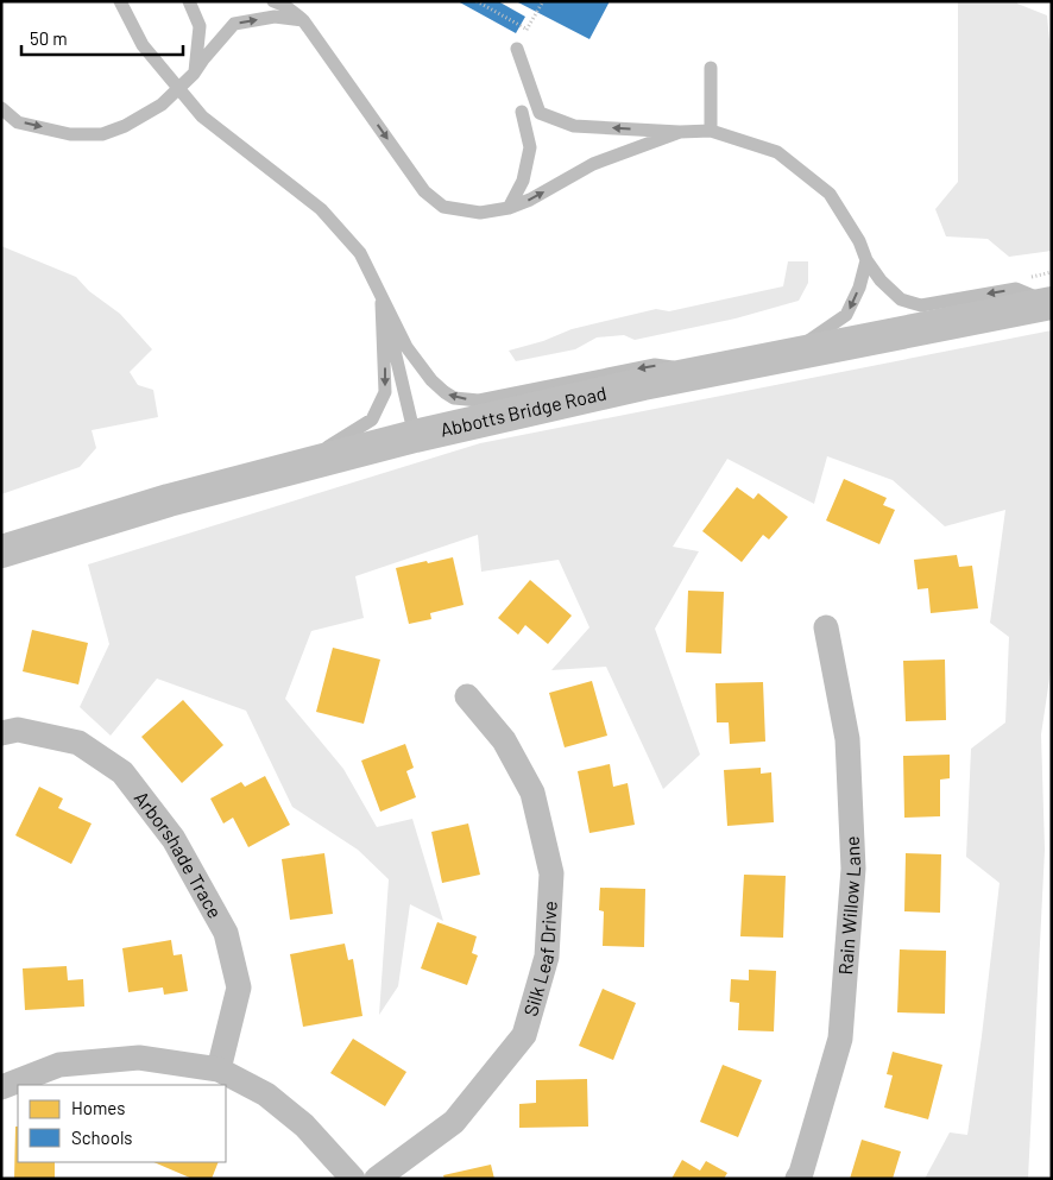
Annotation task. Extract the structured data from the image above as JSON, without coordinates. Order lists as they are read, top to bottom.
{
  "streets": {
    "main road": ["Abbotts Bridge Road"],
    "street": ["Arborshade Trace", "Rain Willow Lane", "Silk Leaf Drive"]
  },
  "legend": ["Homes", "Schools"],
  "scale_bar": "50 m"
}
